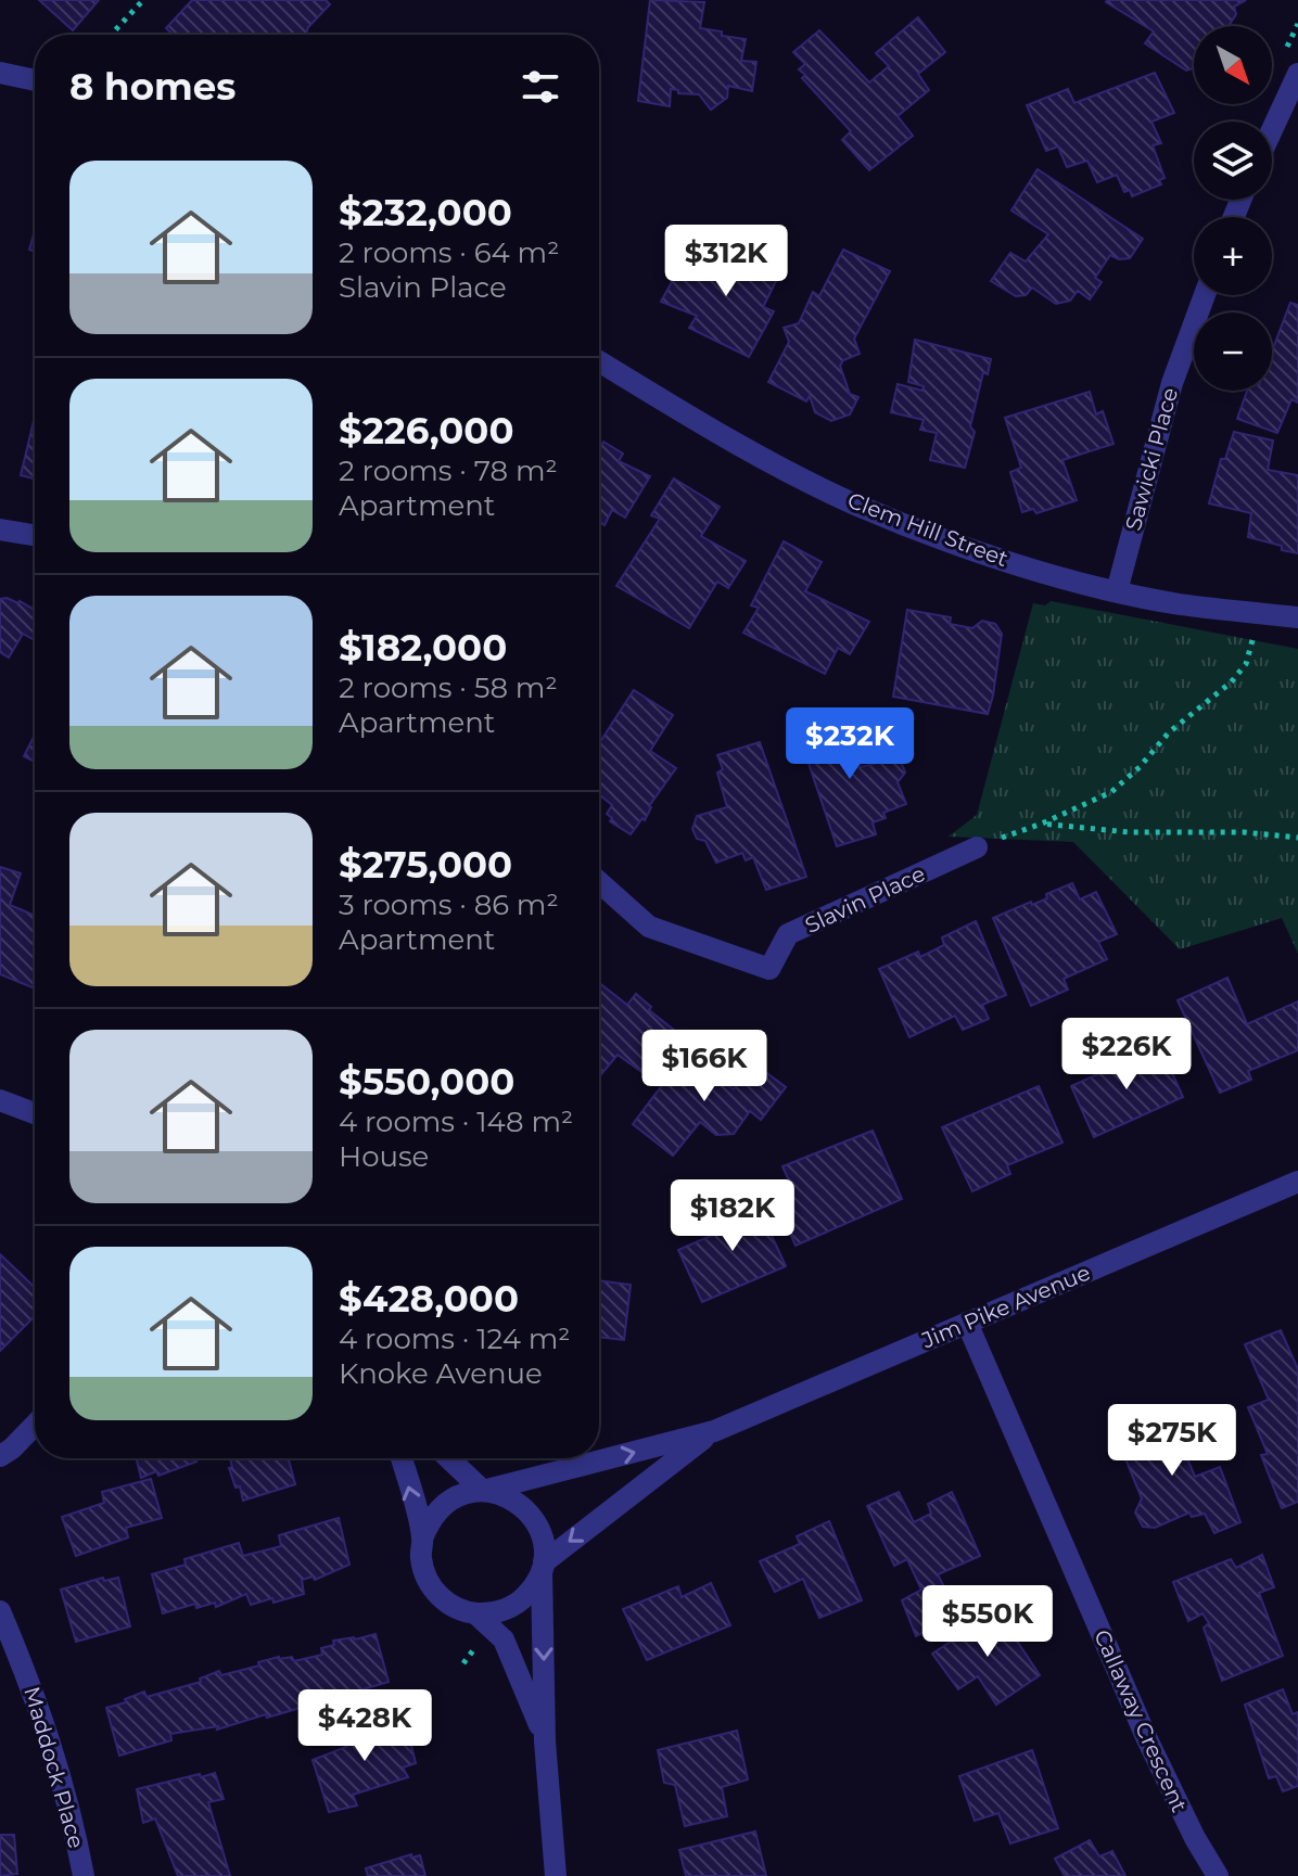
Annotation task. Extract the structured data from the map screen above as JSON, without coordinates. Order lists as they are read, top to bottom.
{
  "streets": {
    "street": [
      "Sawicki Place",
      "Clem Hill Street",
      "Slavin Place",
      "Jim Pike Avenue",
      "Callaway Crescent",
      "Maddock Place"
    ]
  },
  "crossings": [
    ["Sawicki Place", "Clem Hill Street"],
    ["Jim Pike Avenue", "Callaway Crescent"]
  ],
  "north": "bottom right",
  "page": {
    "map_buttons": ["+", "−"],
    "heading": "8 homes",
    "list": [
      {
        "name": "$232,000",
        "note": "2 rooms · 64 m² · Slavin Place"
      },
      {
        "name": "$226,000",
        "note": "2 rooms · 78 m² · Apartment"
      },
      {
        "name": "$182,000",
        "note": "2 rooms · 58 m² · Apartment"
      },
      {
        "name": "$275,000",
        "note": "3 rooms · 86 m² · Apartment"
      },
      {
        "name": "$550,000",
        "note": "4 rooms · 148 m² · House"
      },
      {
        "name": "$428,000",
        "note": "4 rooms · 124 m² · Knoke Avenue"
      }
    ],
    "price": [
      "$312K",
      "$232K",
      "$226K",
      "$166K",
      "$182K",
      "$275K",
      "$550K",
      "$428K"
    ]
  }
}
